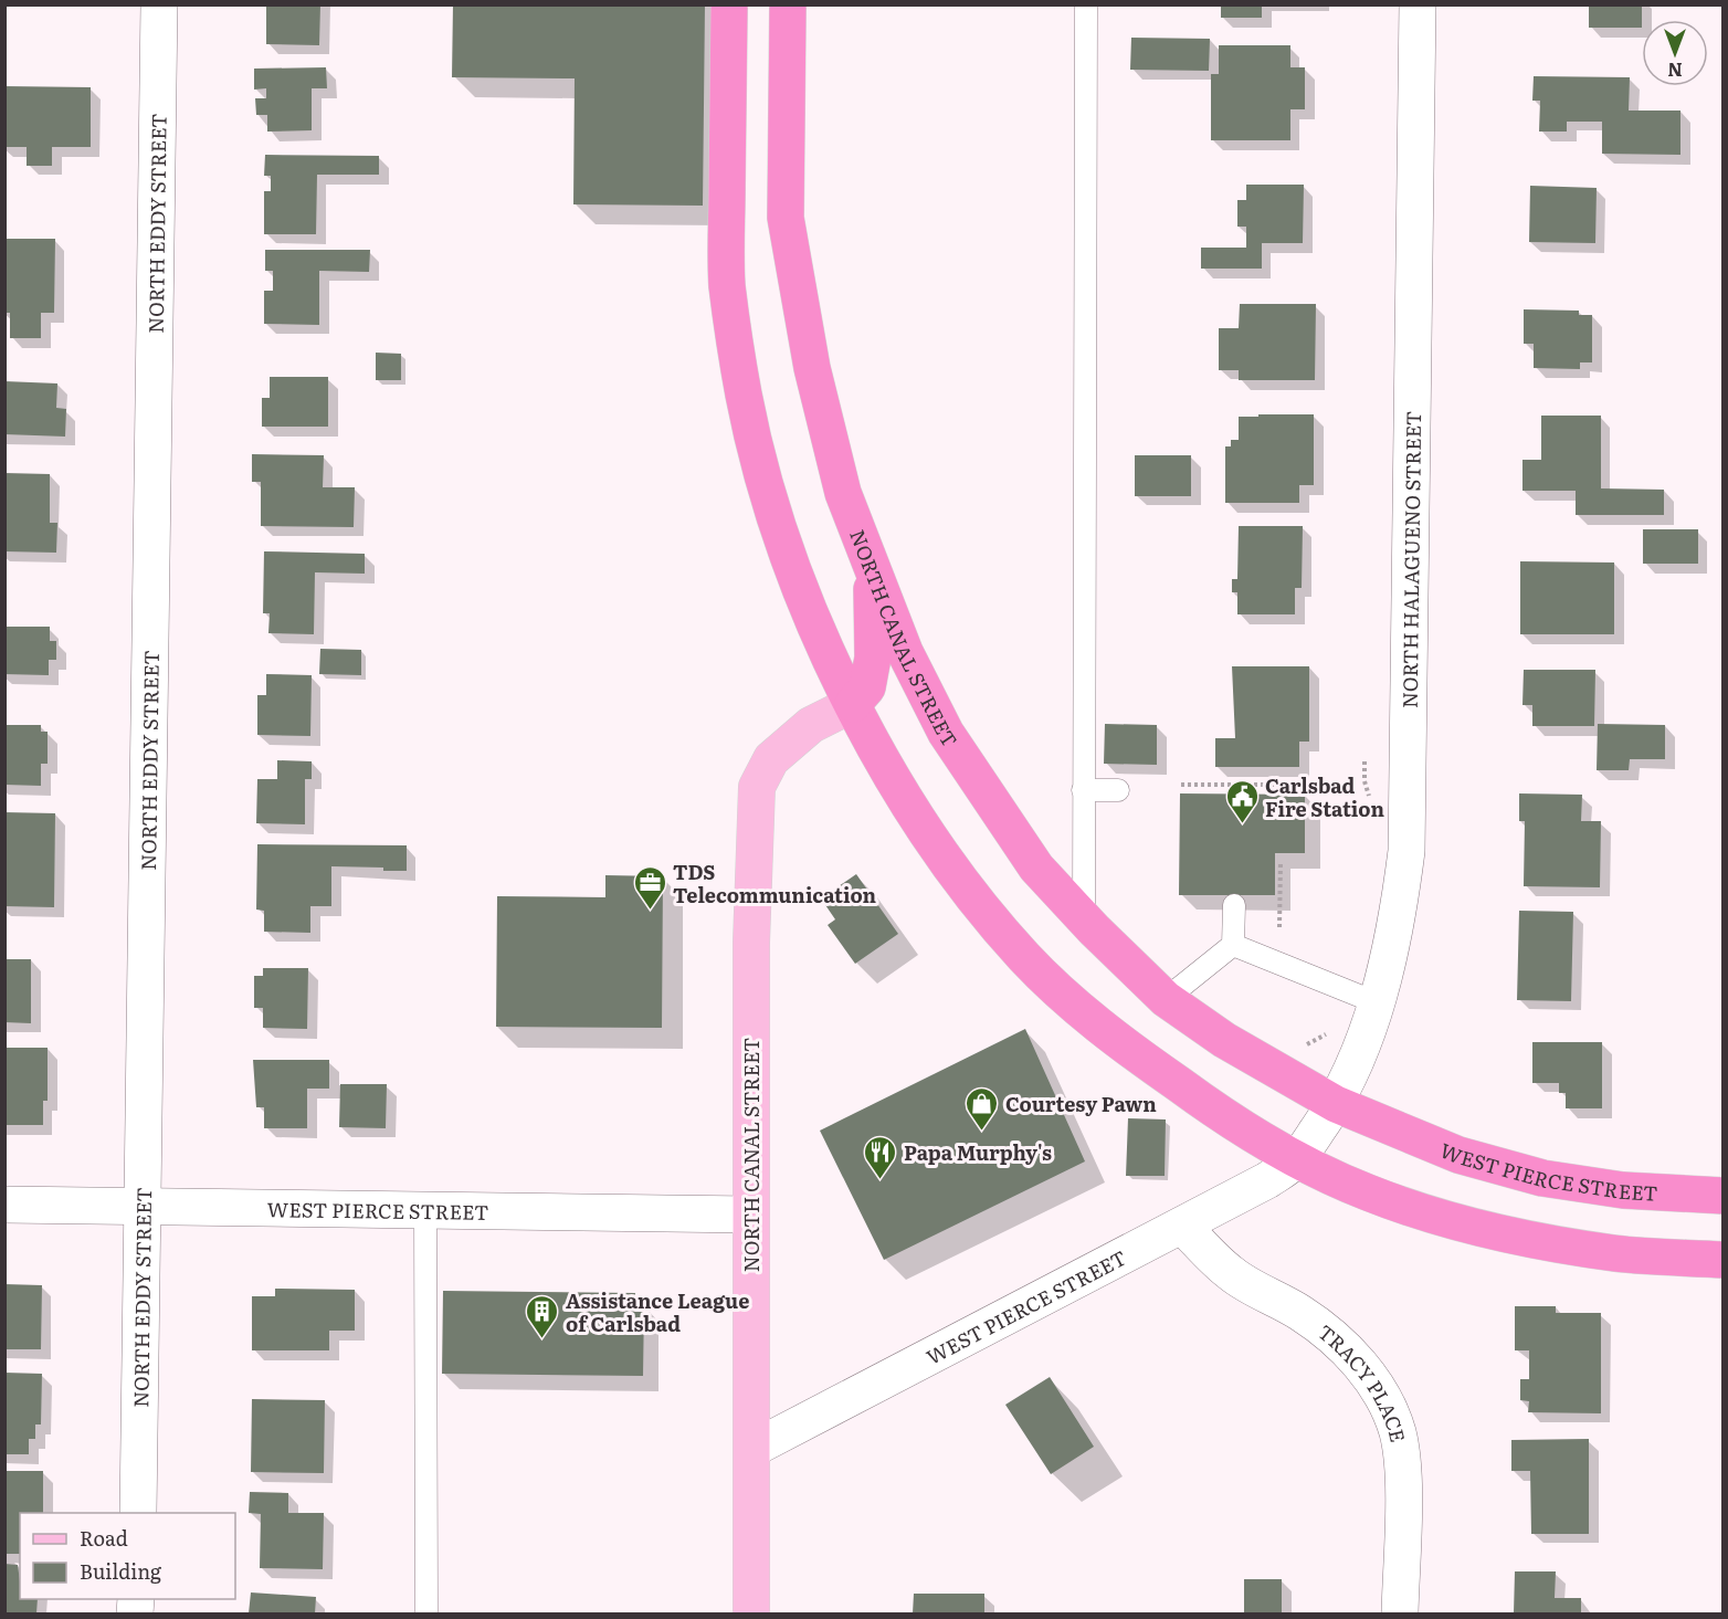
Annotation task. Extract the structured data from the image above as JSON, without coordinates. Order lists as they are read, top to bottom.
{
  "streets": {
    "highway": ["NORTH CANAL STREET", "WEST PIERCE STREET"],
    "street": ["NORTH EDDY STREET", "NORTH HALAGUENO STREET", "TRACY PLACE"]
  },
  "crossings": [
    ["NORTH EDDY STREET", "WEST PIERCE STREET"],
    ["NORTH HALAGUENO STREET", "NORTH CANAL STREET"],
    ["NORTH HALAGUENO STREET", "WEST PIERCE STREET"],
    ["NORTH CANAL STREET", "WEST PIERCE STREET"],
    ["WEST PIERCE STREET", "TRACY PLACE"]
  ],
  "places": {
    "public building": ["Carlsbad Fire Station"],
    "office": ["TDS Telecommunication"],
    "shop": ["Courtesy Pawn"],
    "restaurant": ["Papa Murphy's"],
    "building": ["Assistance League of Carlsbad"]
  },
  "legend": ["Road", "Building"],
  "north": "bottom"
}
